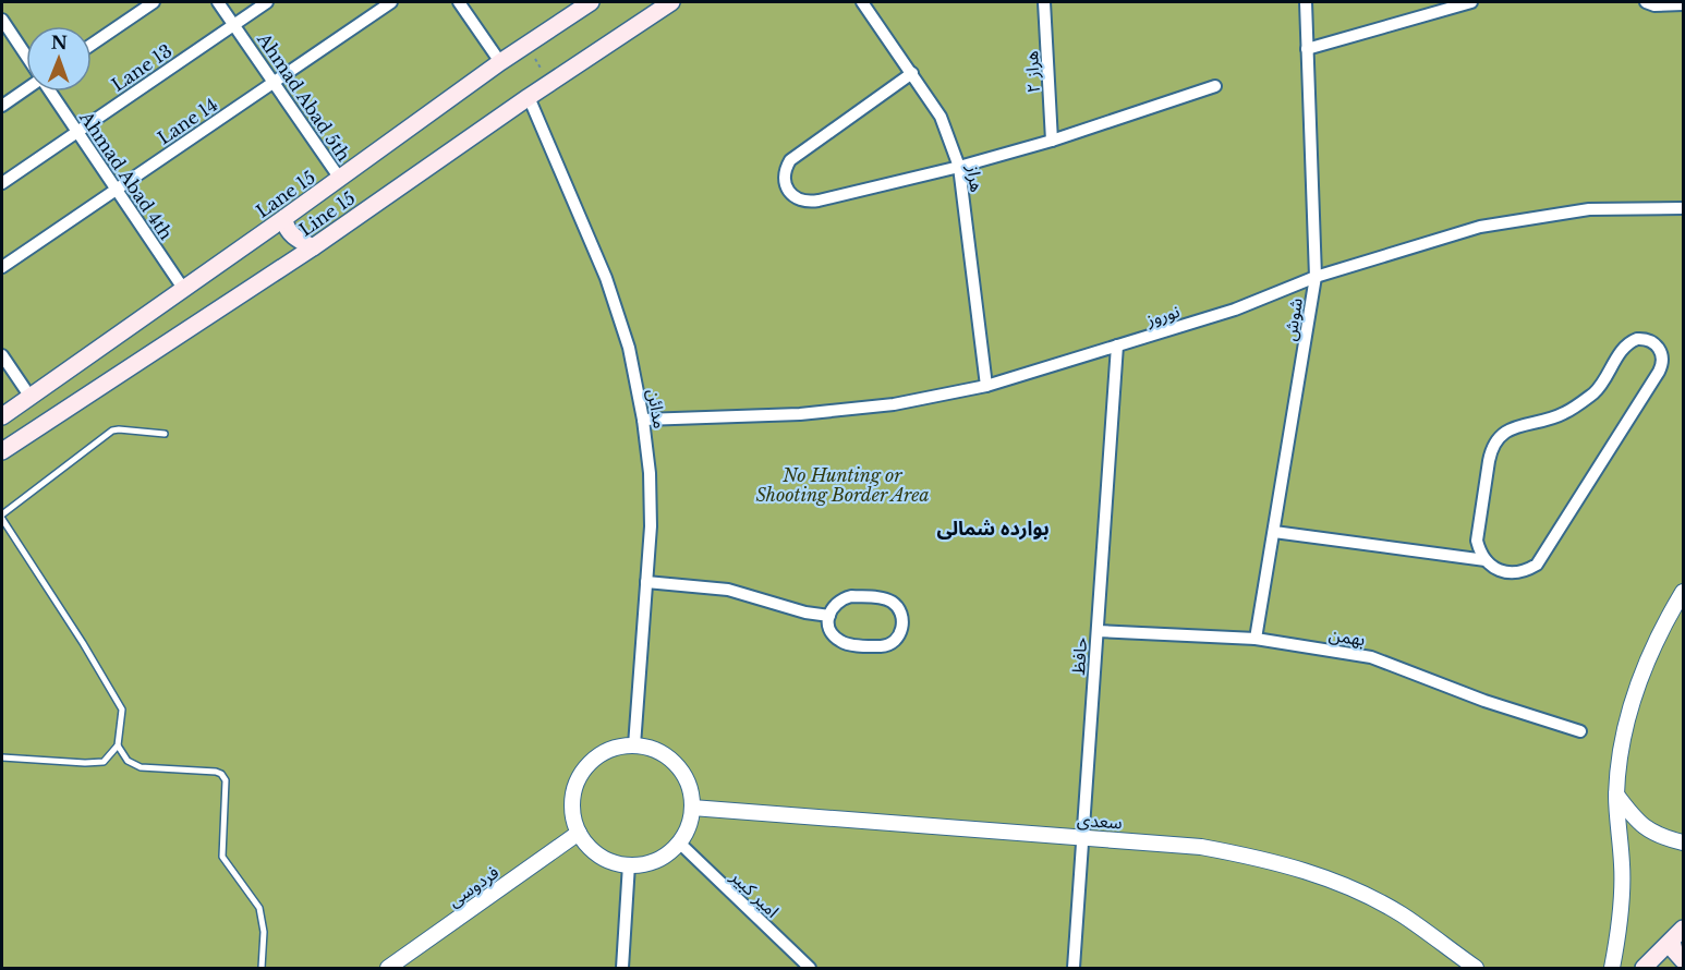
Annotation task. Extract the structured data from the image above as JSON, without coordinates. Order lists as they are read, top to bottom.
{
  "streets": {
    "main road": ["Lane 15", "Line 15"],
    "street": [
      "Lane 13",
      "هراز ۲",
      "Ahmad Abad 5th",
      "Lane 14",
      "Ahmad Abad 4th",
      "هراز",
      "نوروز",
      "شوش",
      "مدائن",
      "بهمن",
      "حافظ",
      "سعدی",
      "فردوسی",
      "امیر کبیر"
    ]
  },
  "crossings": [
    ["Lane 13", "Ahmad Abad 5th"],
    ["Lane 13", "Ahmad Abad 4th"],
    ["Ahmad Abad 5th", "Lane 14"],
    ["Ahmad Abad 5th", "Lane 15"],
    ["Lane 14", "Ahmad Abad 4th"],
    ["Ahmad Abad 4th", "Lane 15"],
    ["هراز", "نوروز"],
    ["Line 15", "مدائن"],
    ["نوروز", "شوش"],
    ["نوروز", "مدائن"],
    ["نوروز", "حافظ"],
    ["شوش", "بهمن"],
    ["مدائن", "سعدی"],
    ["مدائن", "فردوسی"],
    ["مدائن", "امیر کبیر"],
    ["بهمن", "حافظ"],
    ["حافظ", "سعدی"],
    ["سعدی", "فردوسی"],
    ["سعدی", "امیر کبیر"],
    ["فردوسی", "امیر کبیر"]
  ],
  "districts": ["بوارده شمالی"],
  "parks": ["No Hunting or Shooting Border Area"],
  "north": "top"
}
